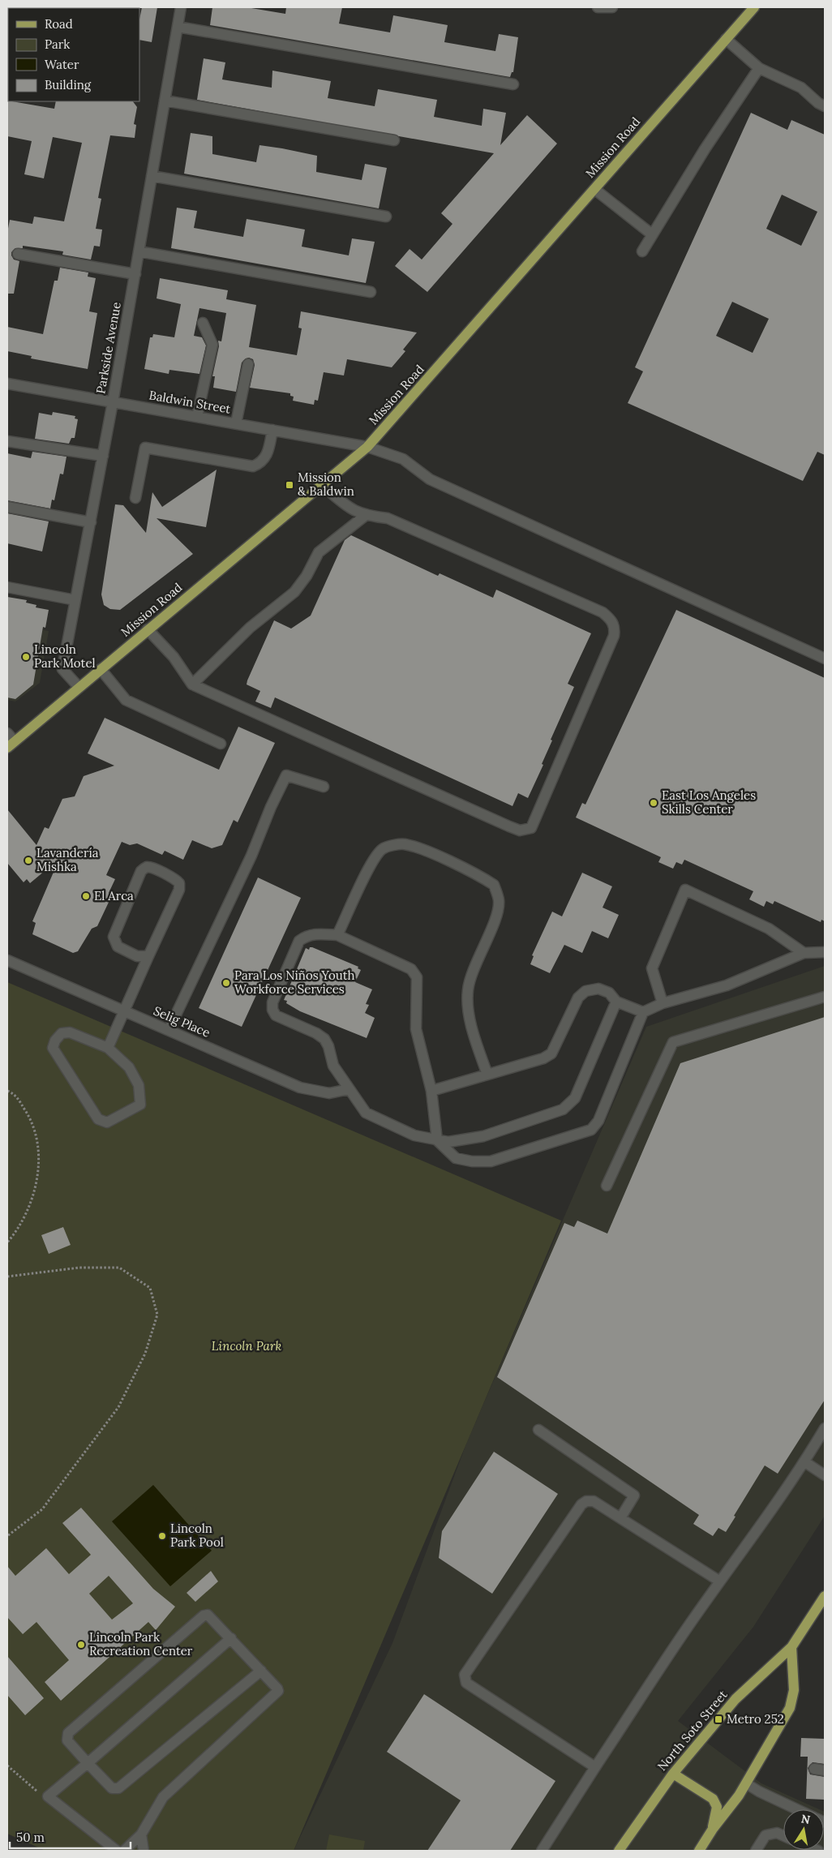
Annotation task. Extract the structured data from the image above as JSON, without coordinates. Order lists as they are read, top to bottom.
{
  "streets": {
    "main road": ["Mission Road", "North Soto Street"],
    "street": ["Parkside Avenue", "Baldwin Street", "Selig Place"]
  },
  "crossings": [
    ["Mission Road", "Parkside Avenue"],
    ["Mission Road", "Baldwin Street"],
    ["Parkside Avenue", "Baldwin Street"]
  ],
  "parks": ["Lincoln Park"],
  "places": {
    "transit": ["Mission & Baldwin", "Metro 252"],
    "other": [
      "Lincoln Park Motel",
      "East Los Angeles Skills Center",
      "Lavandería Mishka",
      "El Arca",
      "Para Los Niños Youth Workforce Services",
      "Lincoln Park Pool",
      "Lincoln Park Recreation Center"
    ]
  },
  "legend": [
    "Road",
    "Park",
    "Water",
    "Building"
  ],
  "scale_bar": "50 m",
  "north": "top"
}
